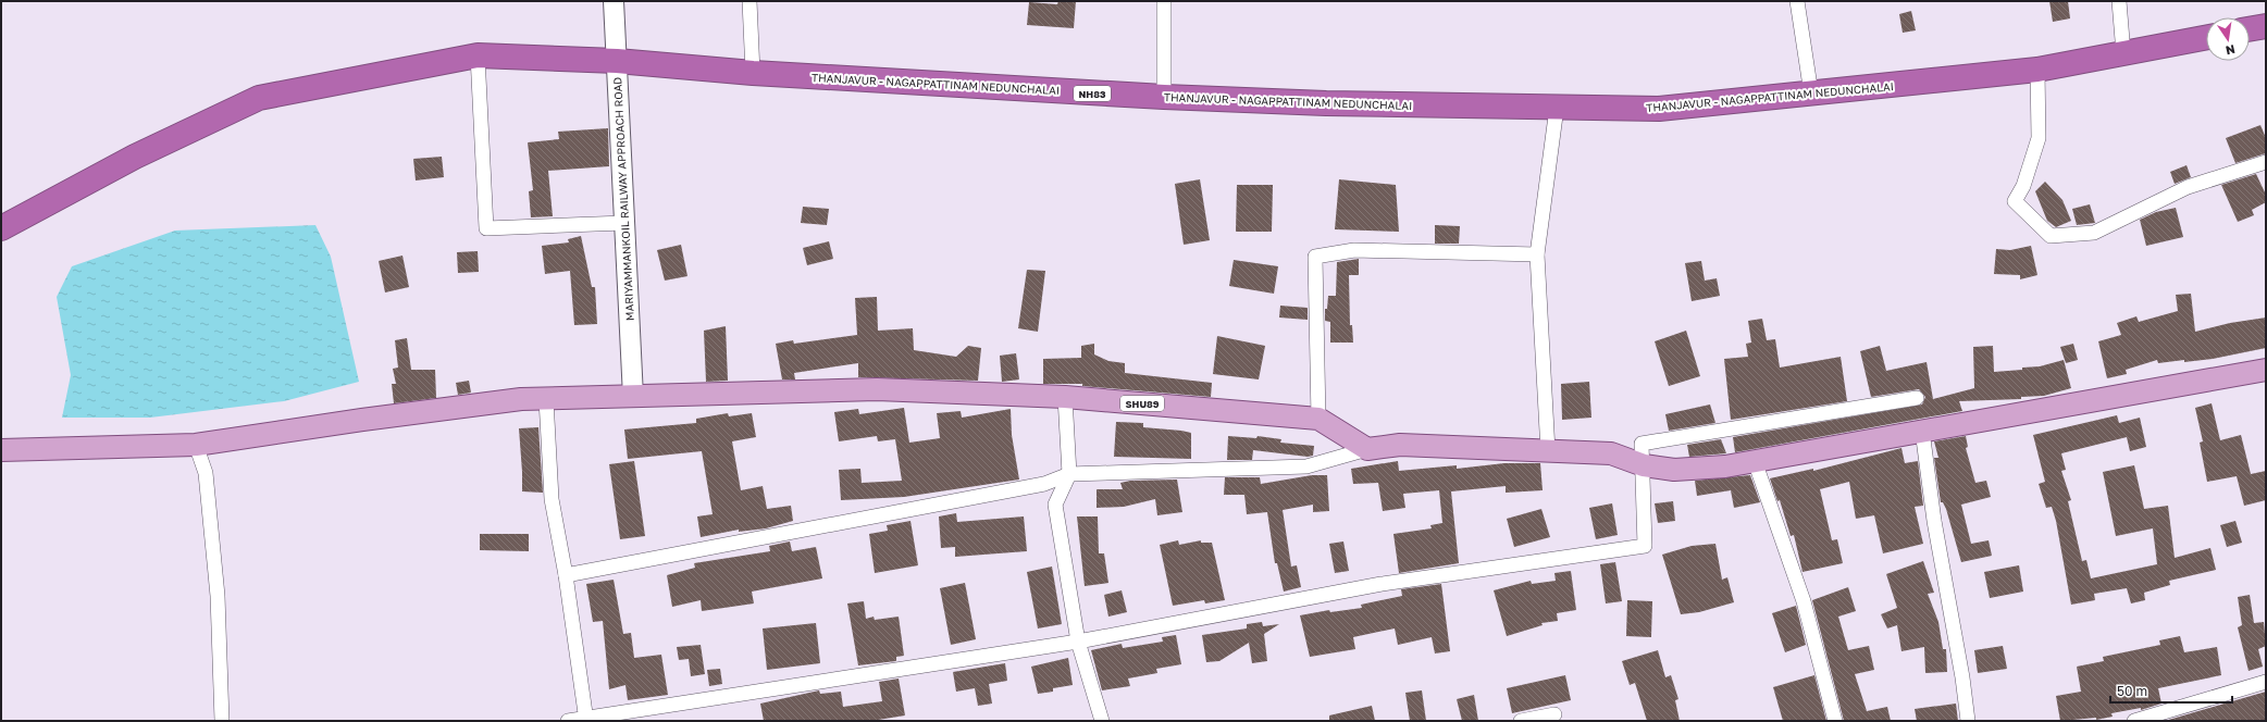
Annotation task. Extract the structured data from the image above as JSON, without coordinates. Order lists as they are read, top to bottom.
{
  "streets": {
    "highway": ["THANJAVUR - NAGAPPATTINAM NEDUNCHALAI", "NH83"],
    "main road": ["MARIYAMMANKOIL RAILWAY APPROACH ROAD", "SHU89"]
  },
  "crossings": [
    ["THANJAVUR - NAGAPPATTINAM NEDUNCHALAI", "MARIYAMMANKOIL RAILWAY APPROACH ROAD"],
    ["MARIYAMMANKOIL RAILWAY APPROACH ROAD", "SHU89"]
  ],
  "scale_bar": "50 m",
  "north": "bottom"
}
